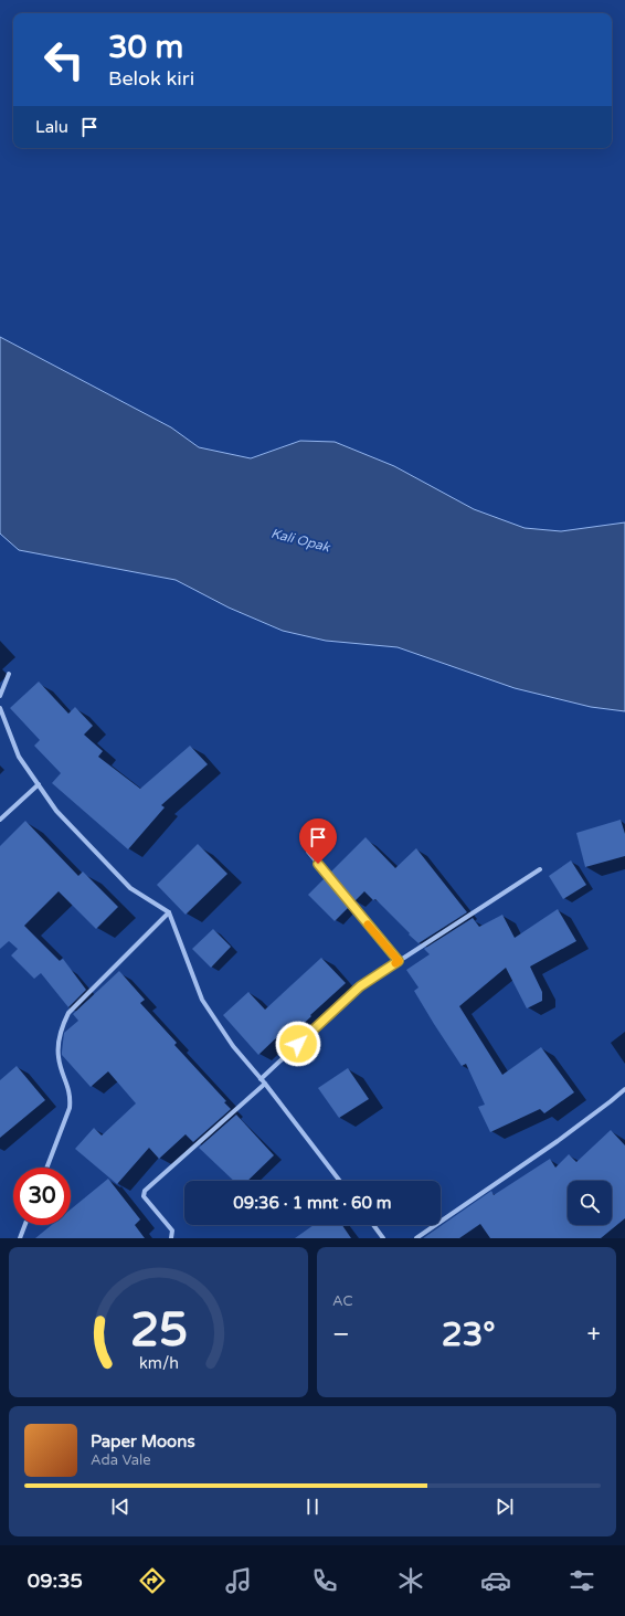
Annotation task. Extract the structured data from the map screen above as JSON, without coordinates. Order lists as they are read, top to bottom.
{
  "water": ["Kali Opak"],
  "page": {
    "turn": ["30 m", "Belok kiri"],
    "then": "Lalu",
    "limit": "30",
    "trip": "09:36 · 1 mnt · 60 m",
    "tile": "AC",
    "heat": ["−", "23°", "+"],
    "song": ["Paper Moons", "Ada Vale"],
    "tabs": "09:35",
    "gauge": ["25", "km/h"]
  }
}
